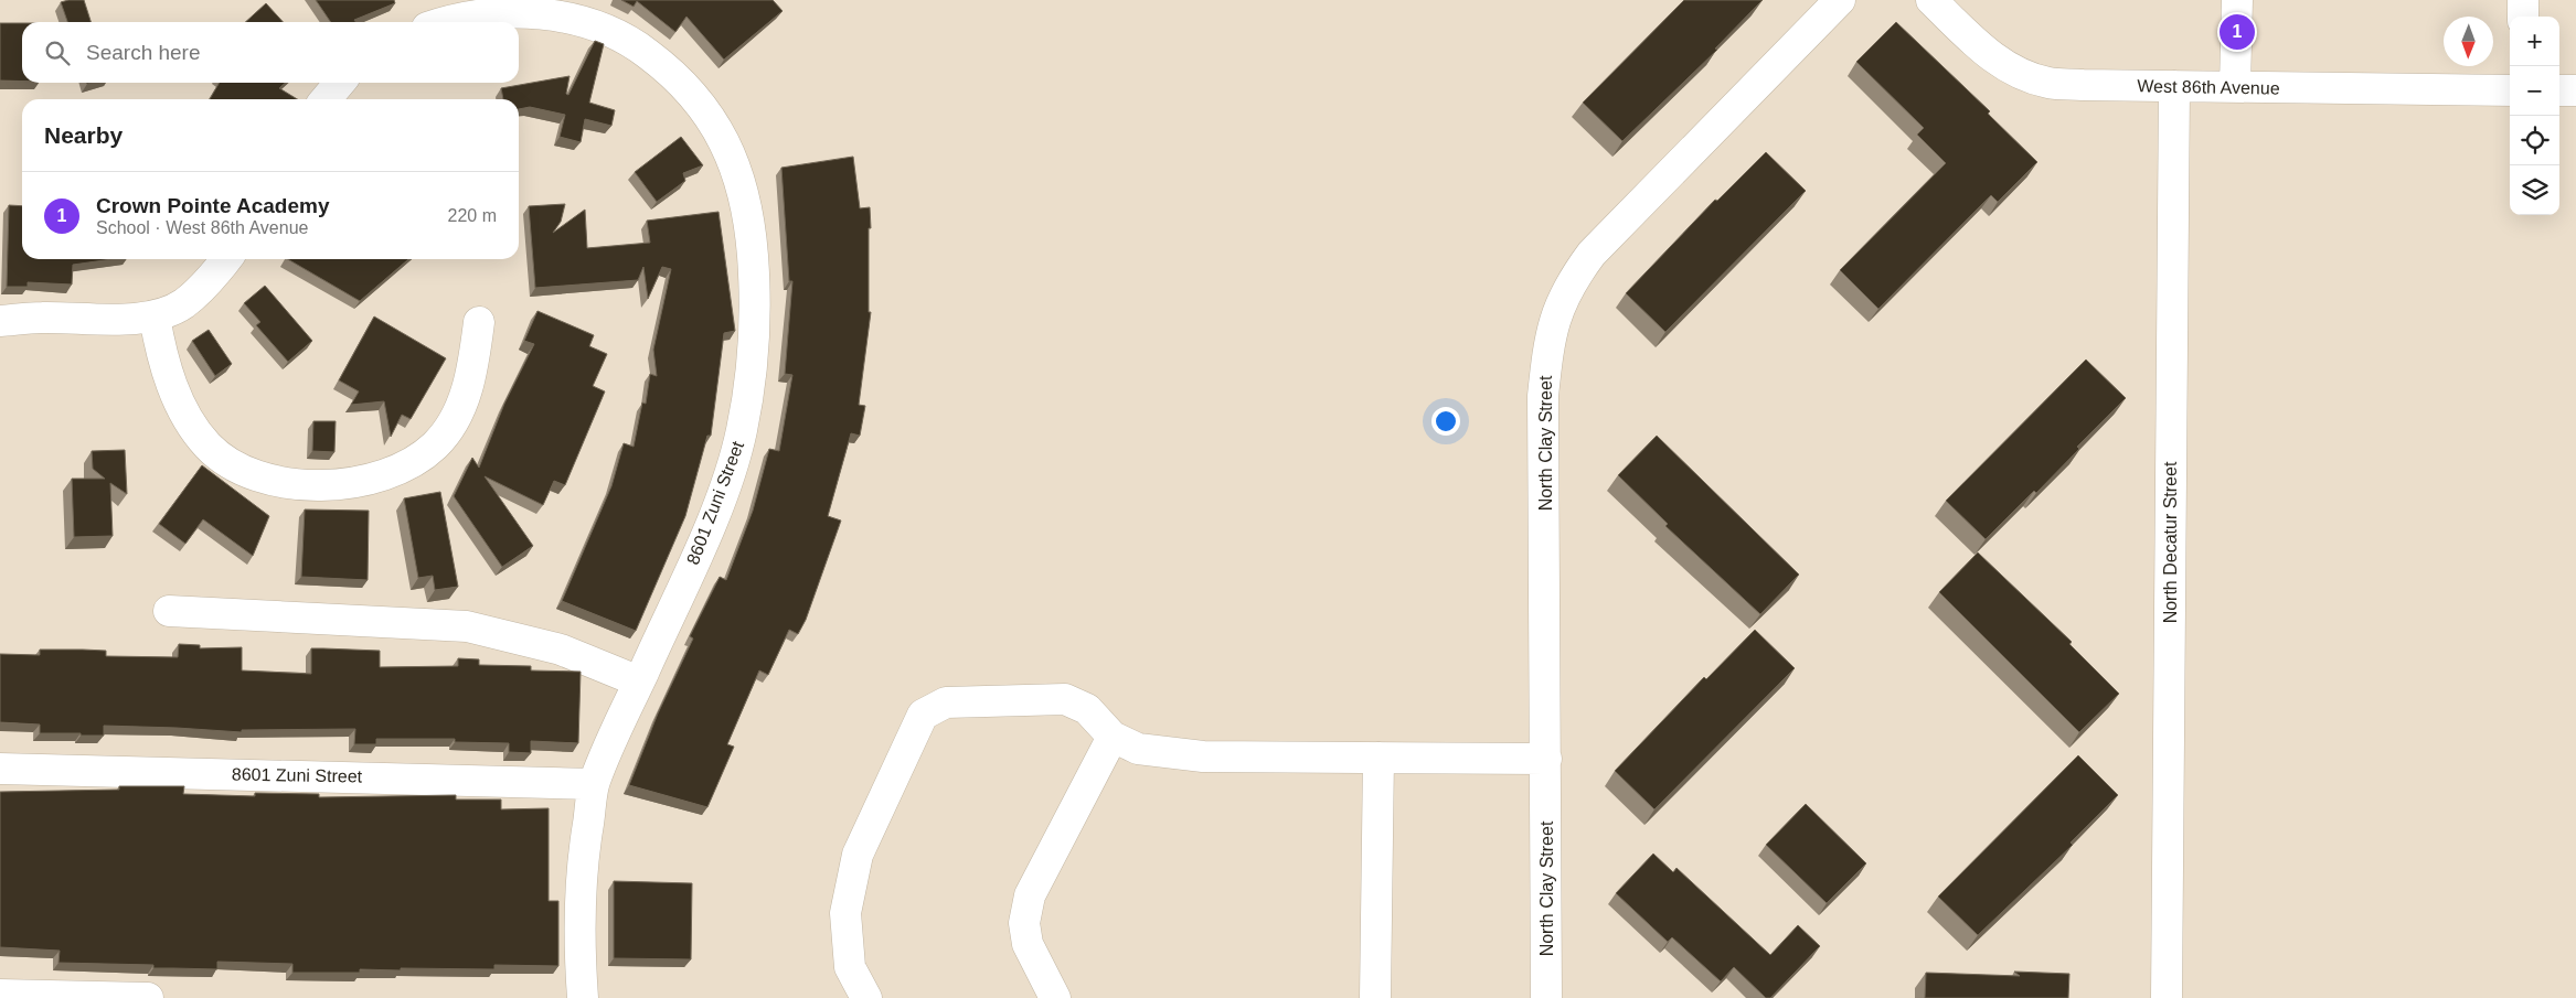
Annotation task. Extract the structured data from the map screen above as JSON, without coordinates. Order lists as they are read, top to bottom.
{
  "streets": {
    "street": [
      "West 86th Avenue",
      "North Clay Street",
      "8601 Zuni Street",
      "North Decatur Street"
    ]
  },
  "crossings": [
    ["West 86th Avenue", "North Decatur Street"]
  ],
  "north": "bottom",
  "page": {
    "pins": "1",
    "map_buttons": ["+", "−"],
    "search": "Search here",
    "heading": "Nearby",
    "list": [
      {
        "mark": "1",
        "name": "Crown Pointe Academy",
        "note": "School · West 86th Avenue",
        "value": "220 m"
      }
    ]
  }
}
